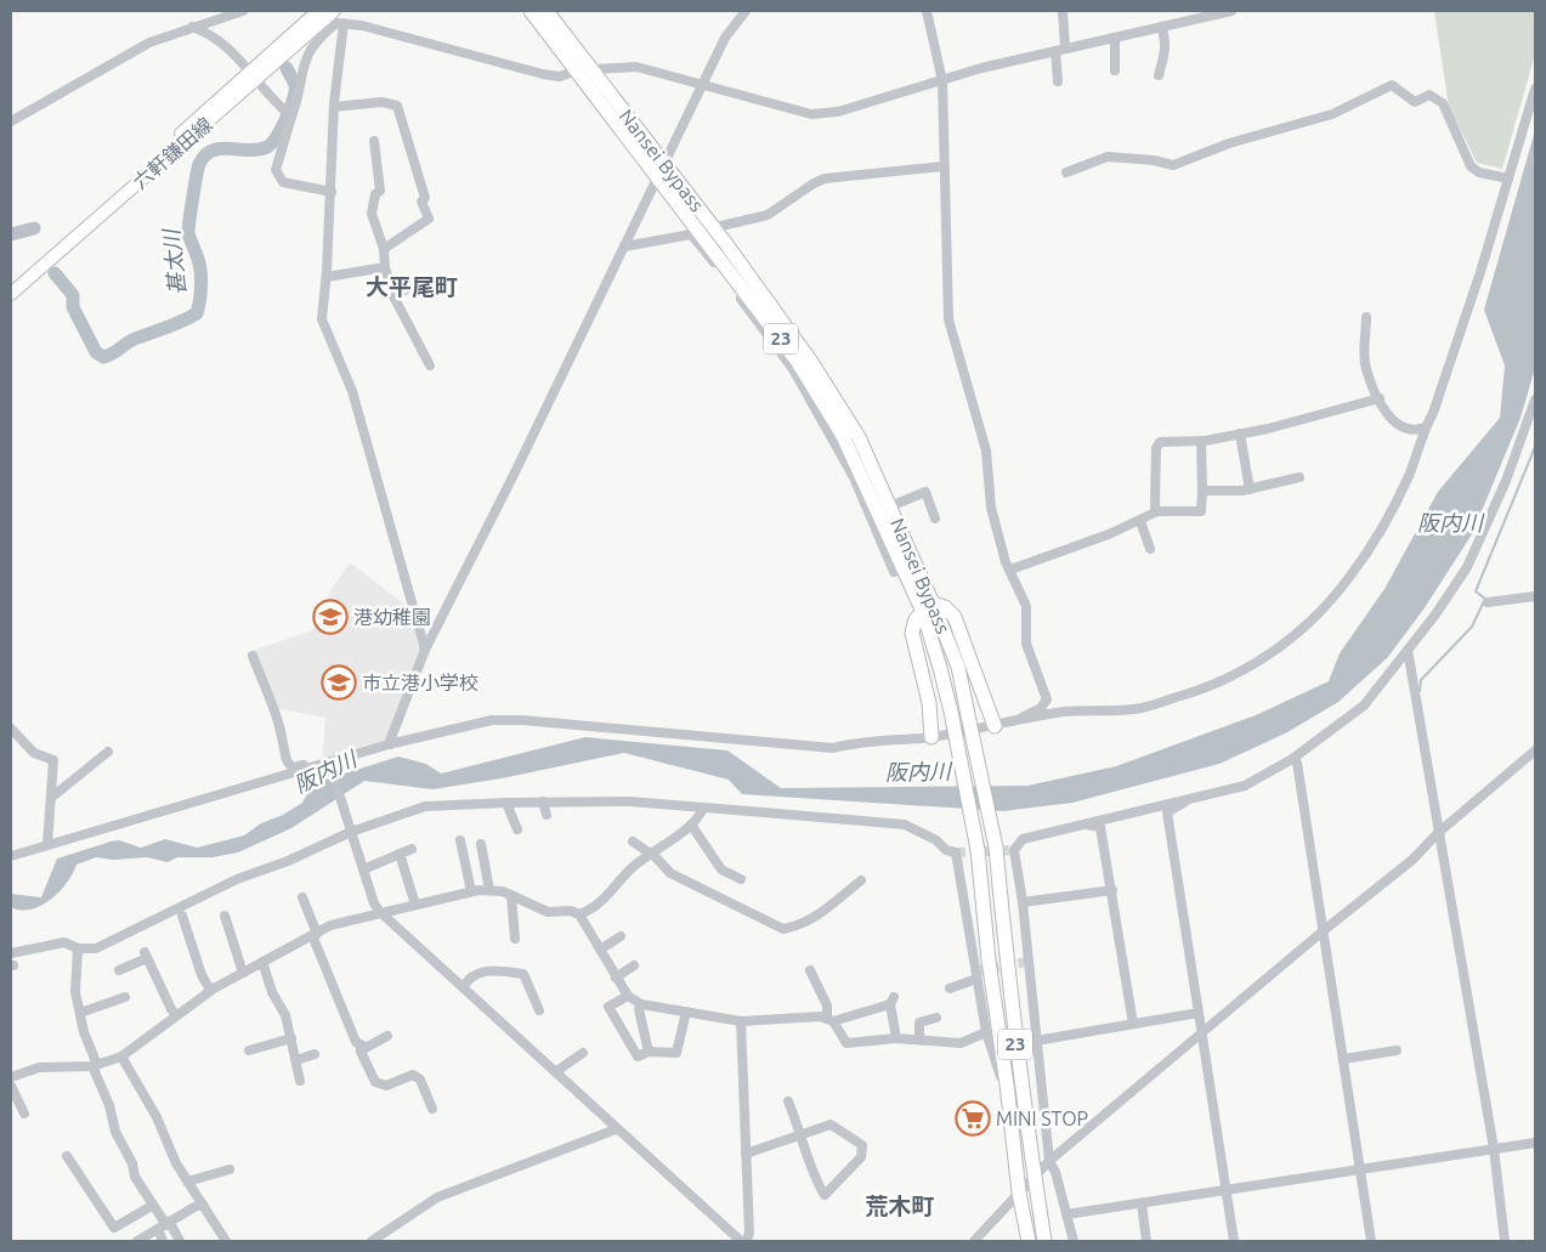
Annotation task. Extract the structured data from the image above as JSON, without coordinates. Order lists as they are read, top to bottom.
{
  "streets": {
    "highway": ["Nansei Bypass", "23"],
    "main road": ["六軒鎌田線"]
  },
  "districts": ["大平尾町", "荒木町"],
  "water": ["甚太川", "阪内川"],
  "places": {
    "school or university": ["港幼稚園", "市立港小学校"],
    "supermarket": ["MINI STOP"]
  }
}
